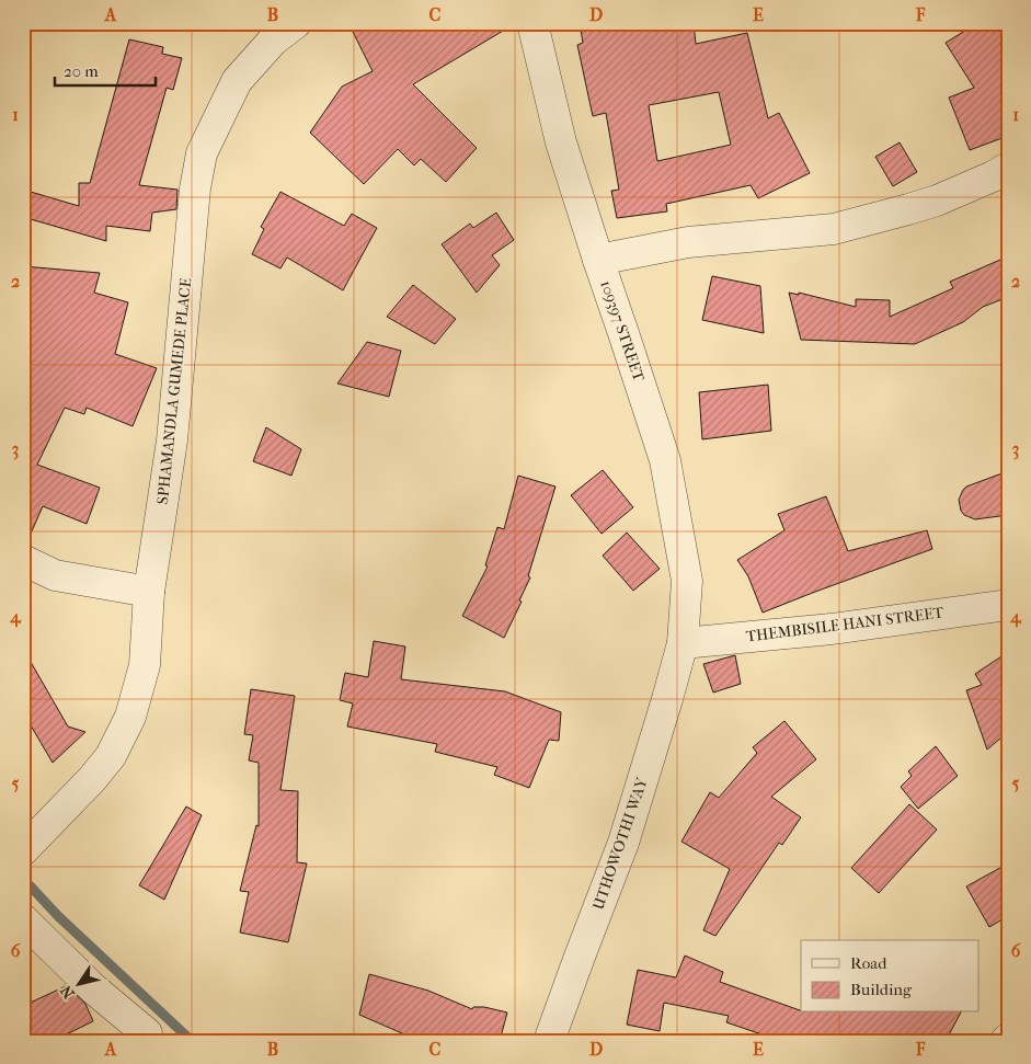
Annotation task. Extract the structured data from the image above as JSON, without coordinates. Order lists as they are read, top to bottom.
{
  "streets": {
    "street": [
      "109397 STREET",
      "SPHAMANDLA GUMEDE PLACE",
      "THEMBISILE HANI STREET",
      "UTHOWOTHI WAY"
    ]
  },
  "crossings": [
    ["109397 STREET", "THEMBISILE HANI STREET"],
    ["109397 STREET", "UTHOWOTHI WAY"],
    ["THEMBISILE HANI STREET", "UTHOWOTHI WAY"]
  ],
  "legend": ["Road", "Building"],
  "scale_bar": "20 m",
  "north": "bottom left",
  "grid": {
    "columns": [
      "A",
      "B",
      "C",
      "D",
      "E",
      "F"
    ],
    "rows": [
      "1",
      "2",
      "3",
      "4",
      "5",
      "6"
    ]
  }
}
